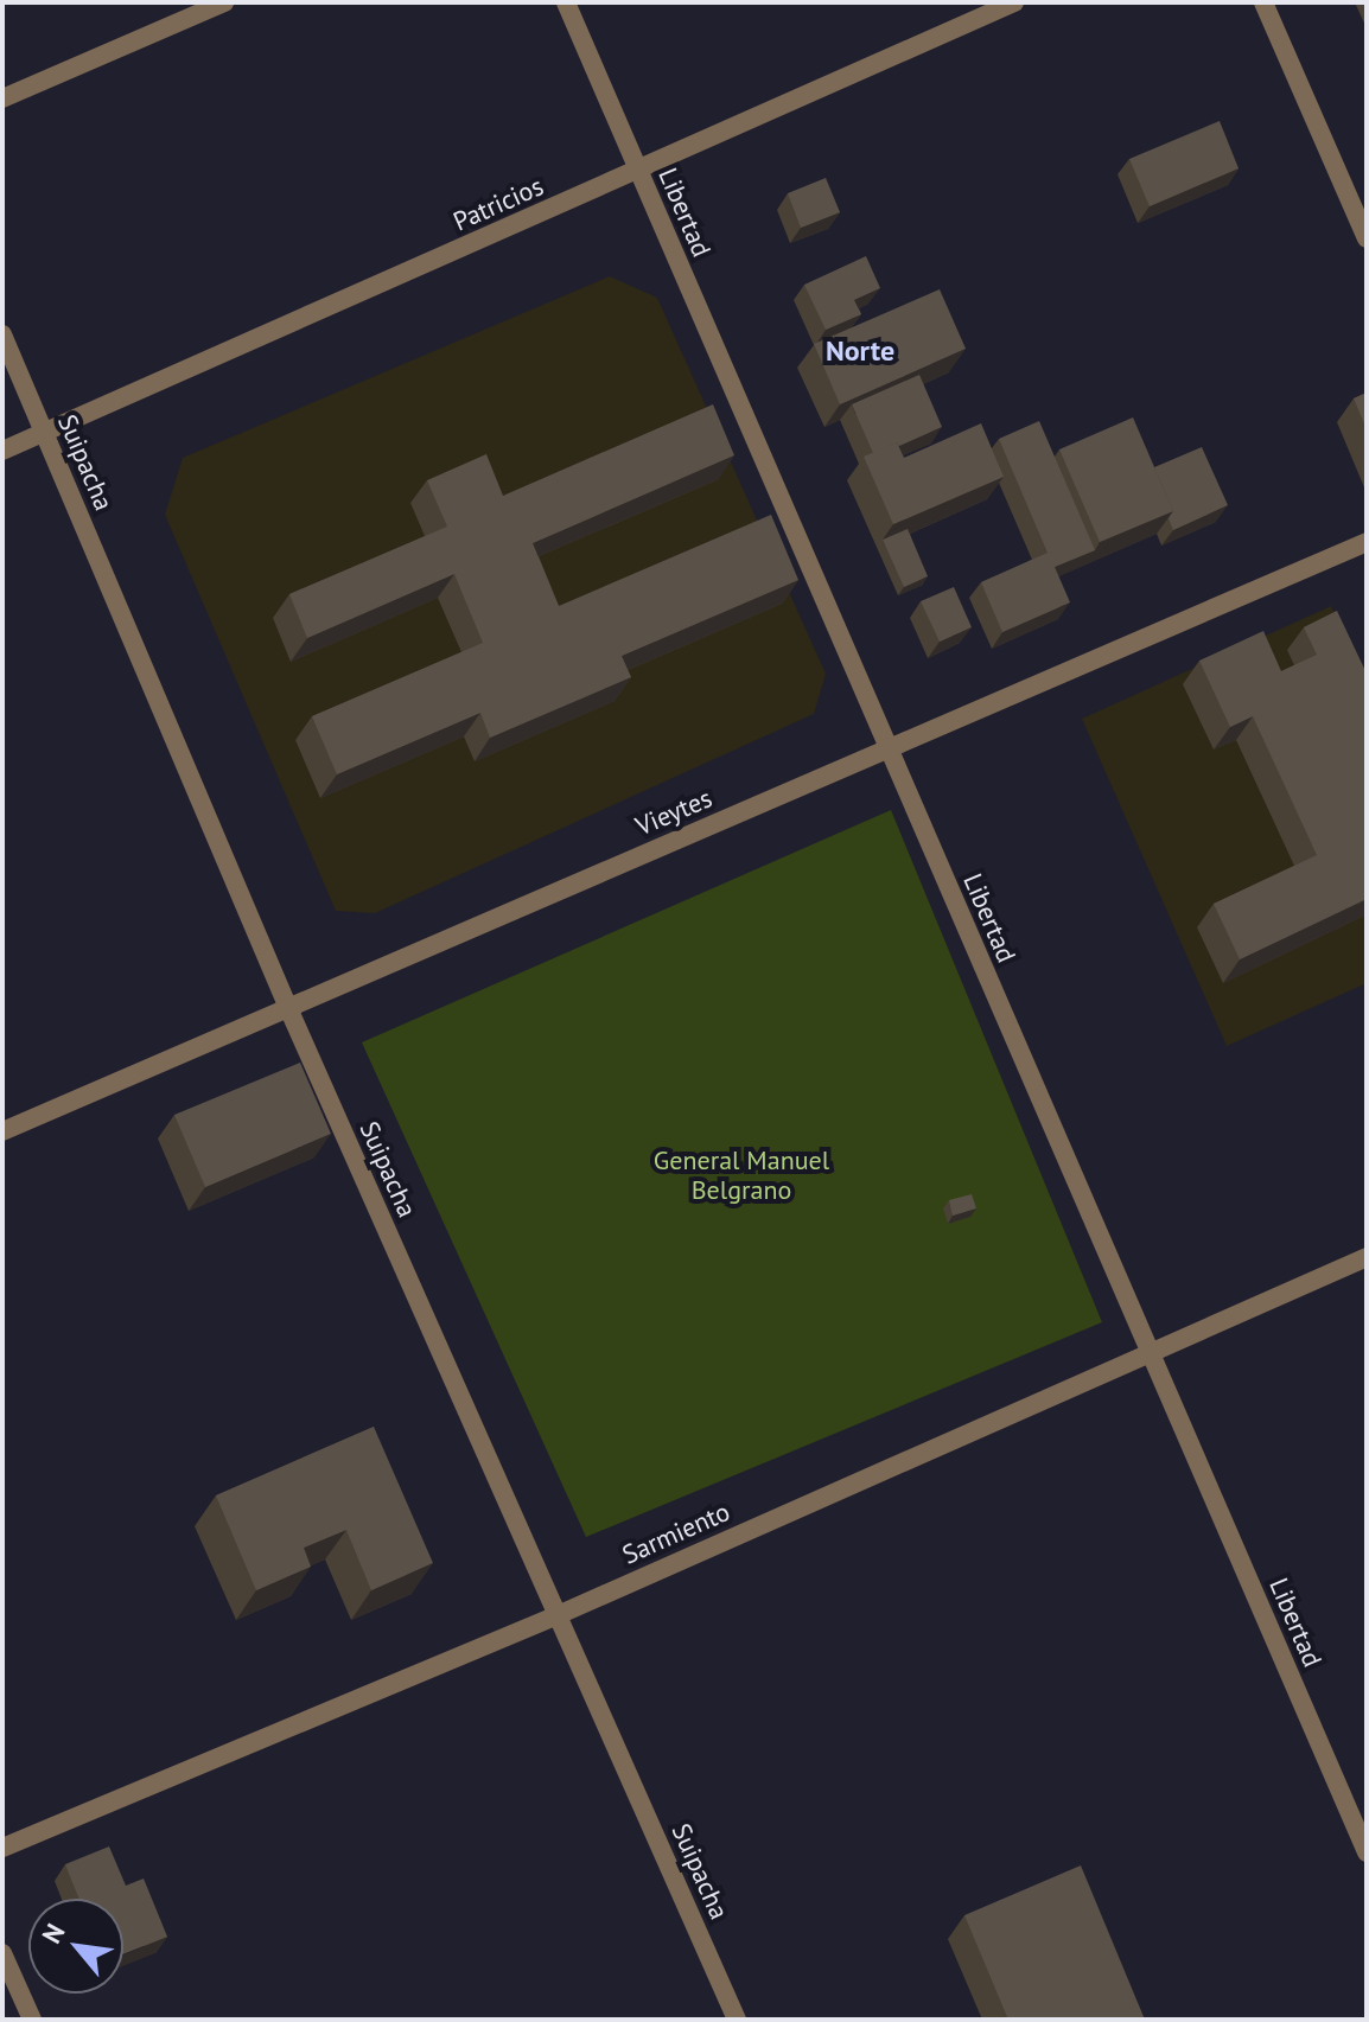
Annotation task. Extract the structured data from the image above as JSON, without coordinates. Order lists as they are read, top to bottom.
{
  "streets": {
    "street": [
      "Patricios",
      "Libertad",
      "Suipacha",
      "Vieytes",
      "Sarmiento"
    ]
  },
  "crossings": [
    ["Patricios", "Libertad"],
    ["Patricios", "Suipacha"],
    ["Libertad", "Vieytes"],
    ["Libertad", "Sarmiento"],
    ["Suipacha", "Vieytes"],
    ["Suipacha", "Sarmiento"]
  ],
  "districts": ["Norte"],
  "parks": ["General Manuel Belgrano"],
  "north": "top left"
}
